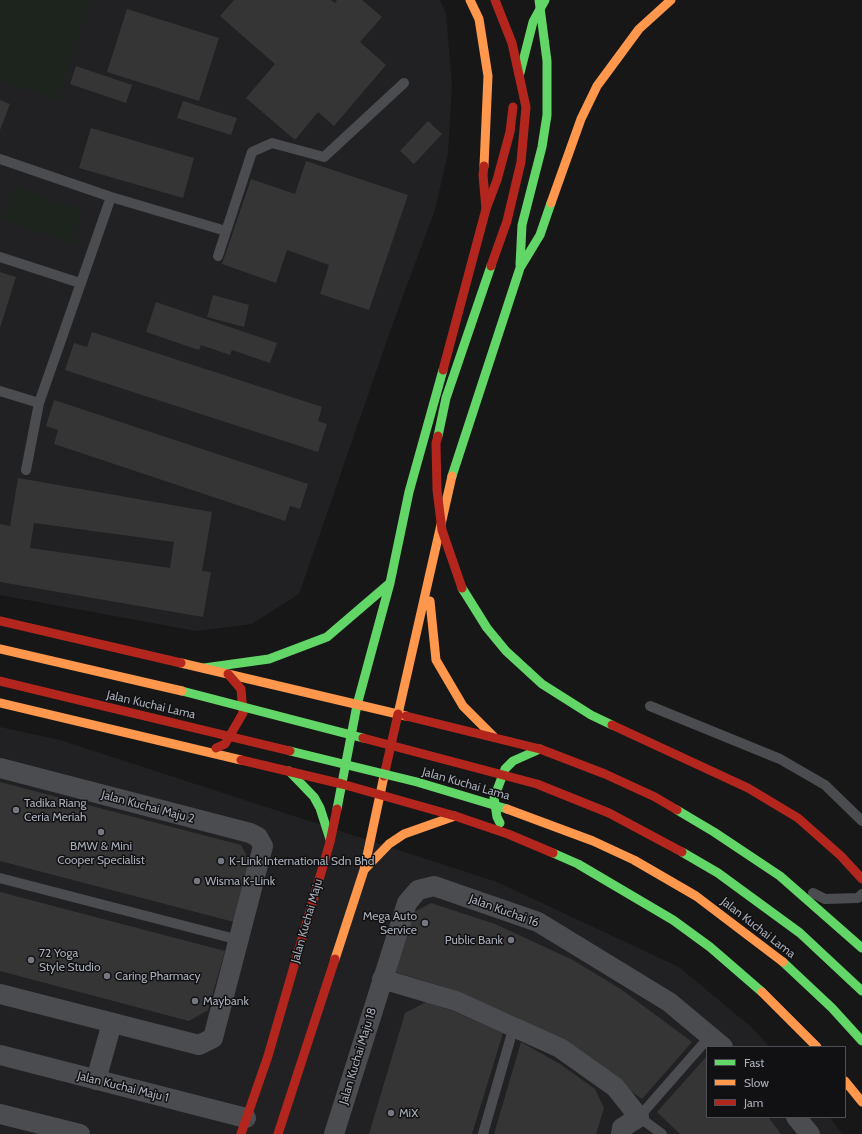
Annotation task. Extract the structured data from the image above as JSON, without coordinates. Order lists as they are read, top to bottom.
{
  "streets": {
    "main road": ["Jalan Kuchai Lama", "Jalan Kuchai Maju"],
    "street": [
      "Jalan Kuchai Maju 2",
      "Jalan Kuchai 16",
      "Jalan Kuchai Maju 18",
      "Jalan Kuchai Maju 1"
    ]
  },
  "crossings": [
    ["Jalan Kuchai 16", "Jalan Kuchai Maju 18"],
    ["Jalan Kuchai Maju", "Jalan Kuchai Maju 1"]
  ],
  "places": [
    "Tadika Riang Ceria Meriah",
    "BMW & Mini Cooper Specialist",
    "K-Link International Sdn Bhd",
    "Wisma K-Link",
    "Mega Auto Service",
    "Public Bank",
    "72 Yoga Style Studio",
    "Caring Pharmacy",
    "Maybank",
    "MiX"
  ],
  "legend": ["Fast", "Slow", "Jam"]
}
